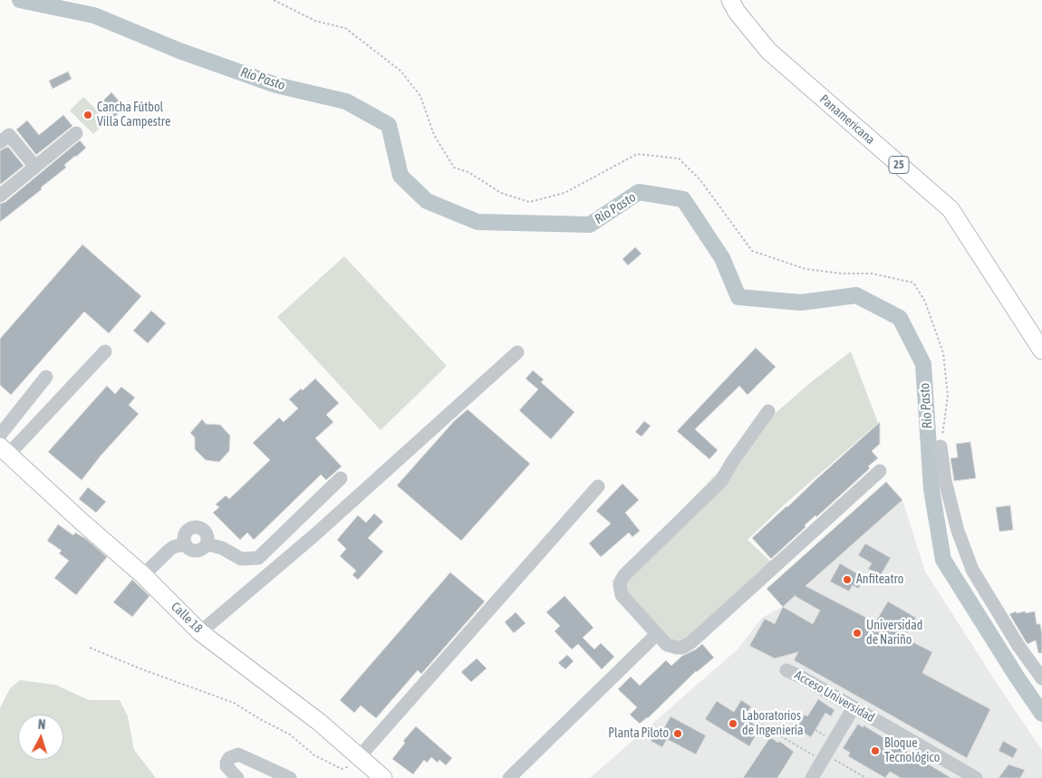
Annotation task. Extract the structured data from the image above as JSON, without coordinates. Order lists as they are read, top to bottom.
{
  "streets": {
    "main road": ["Panamericana", "25", "Calle 18"],
    "street": ["Acceso Universidad"]
  },
  "water": ["Río Pasto"],
  "places": [
    "Cancha Fútbol Villa Campestre",
    "Anfiteatro",
    "Universidad de Nariño",
    "Laboratorios de Ingeniería",
    "Planta Piloto",
    "Bloque Tecnológico"
  ],
  "north": "top"
}
